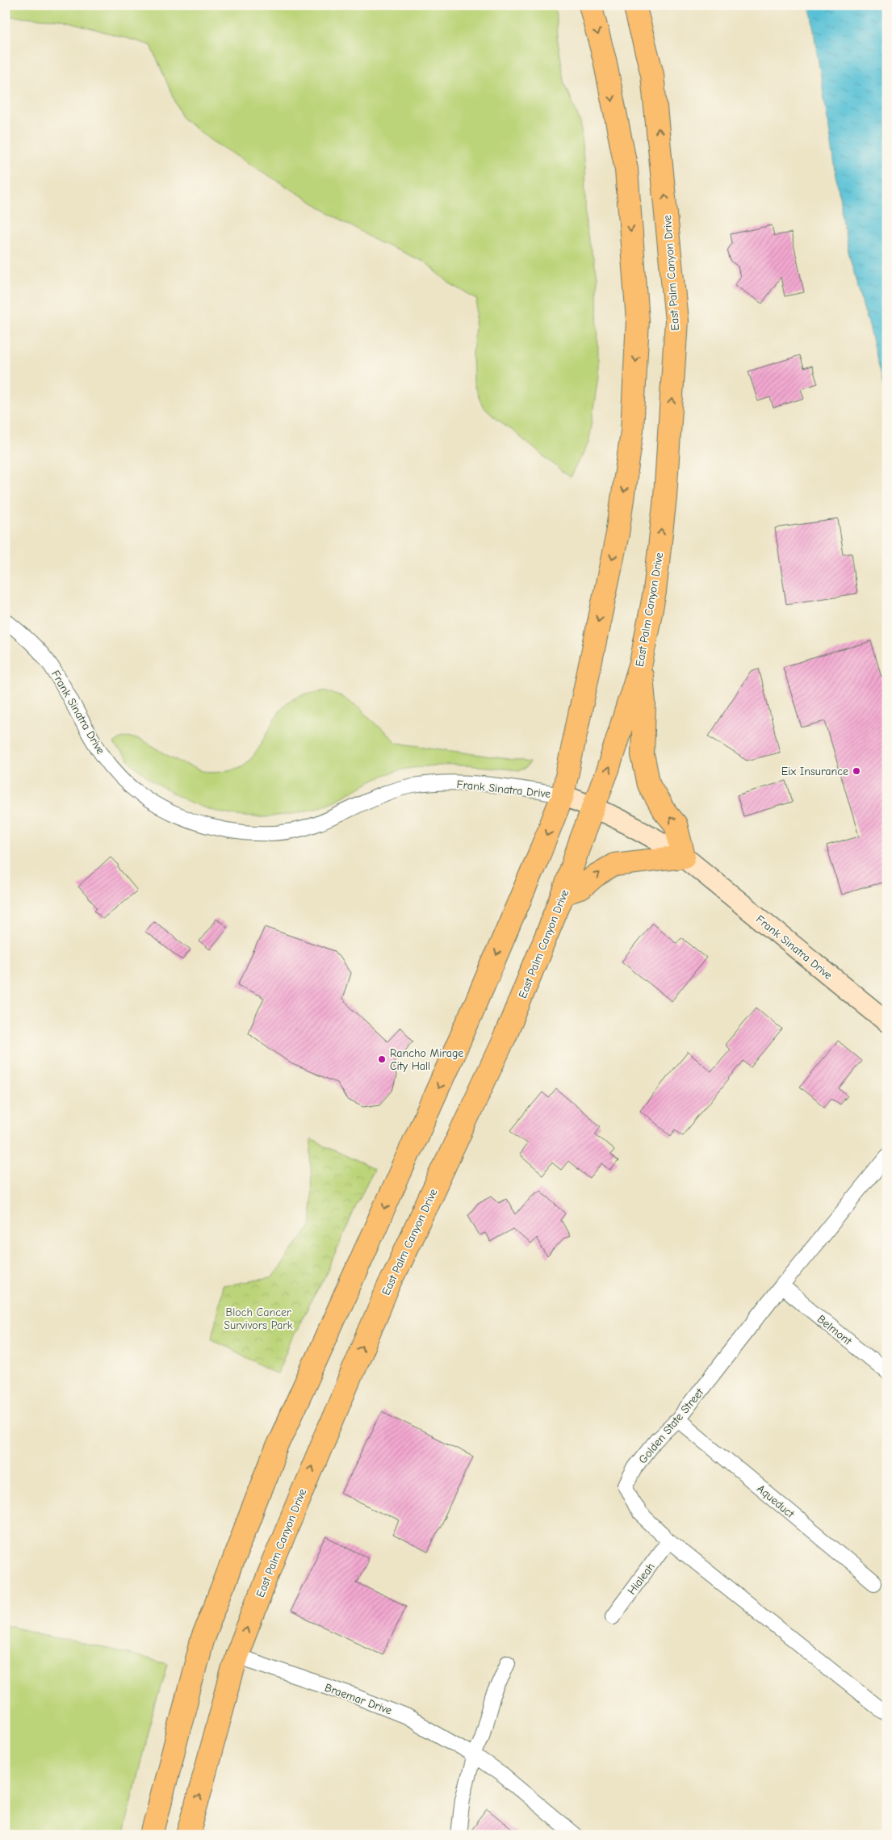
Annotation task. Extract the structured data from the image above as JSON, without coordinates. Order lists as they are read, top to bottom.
{
  "streets": {
    "main road": ["East Palm Canyon Drive", "Frank Sinatra Drive"],
    "street": [
      "Belmont",
      "Golden State Street",
      "Aqueduct",
      "Hialeah",
      "Braemar Drive"
    ]
  },
  "crossings": [
    ["East Palm Canyon Drive", "Frank Sinatra Drive"],
    ["East Palm Canyon Drive", "Braemar Drive"],
    ["Belmont", "Golden State Street"],
    ["Golden State Street", "Aqueduct"],
    ["Golden State Street", "Hialeah"]
  ],
  "parks": ["Bloch Cancer Survivors Park"],
  "places": ["Eix Insurance", "Rancho Mirage City Hall"]
}
